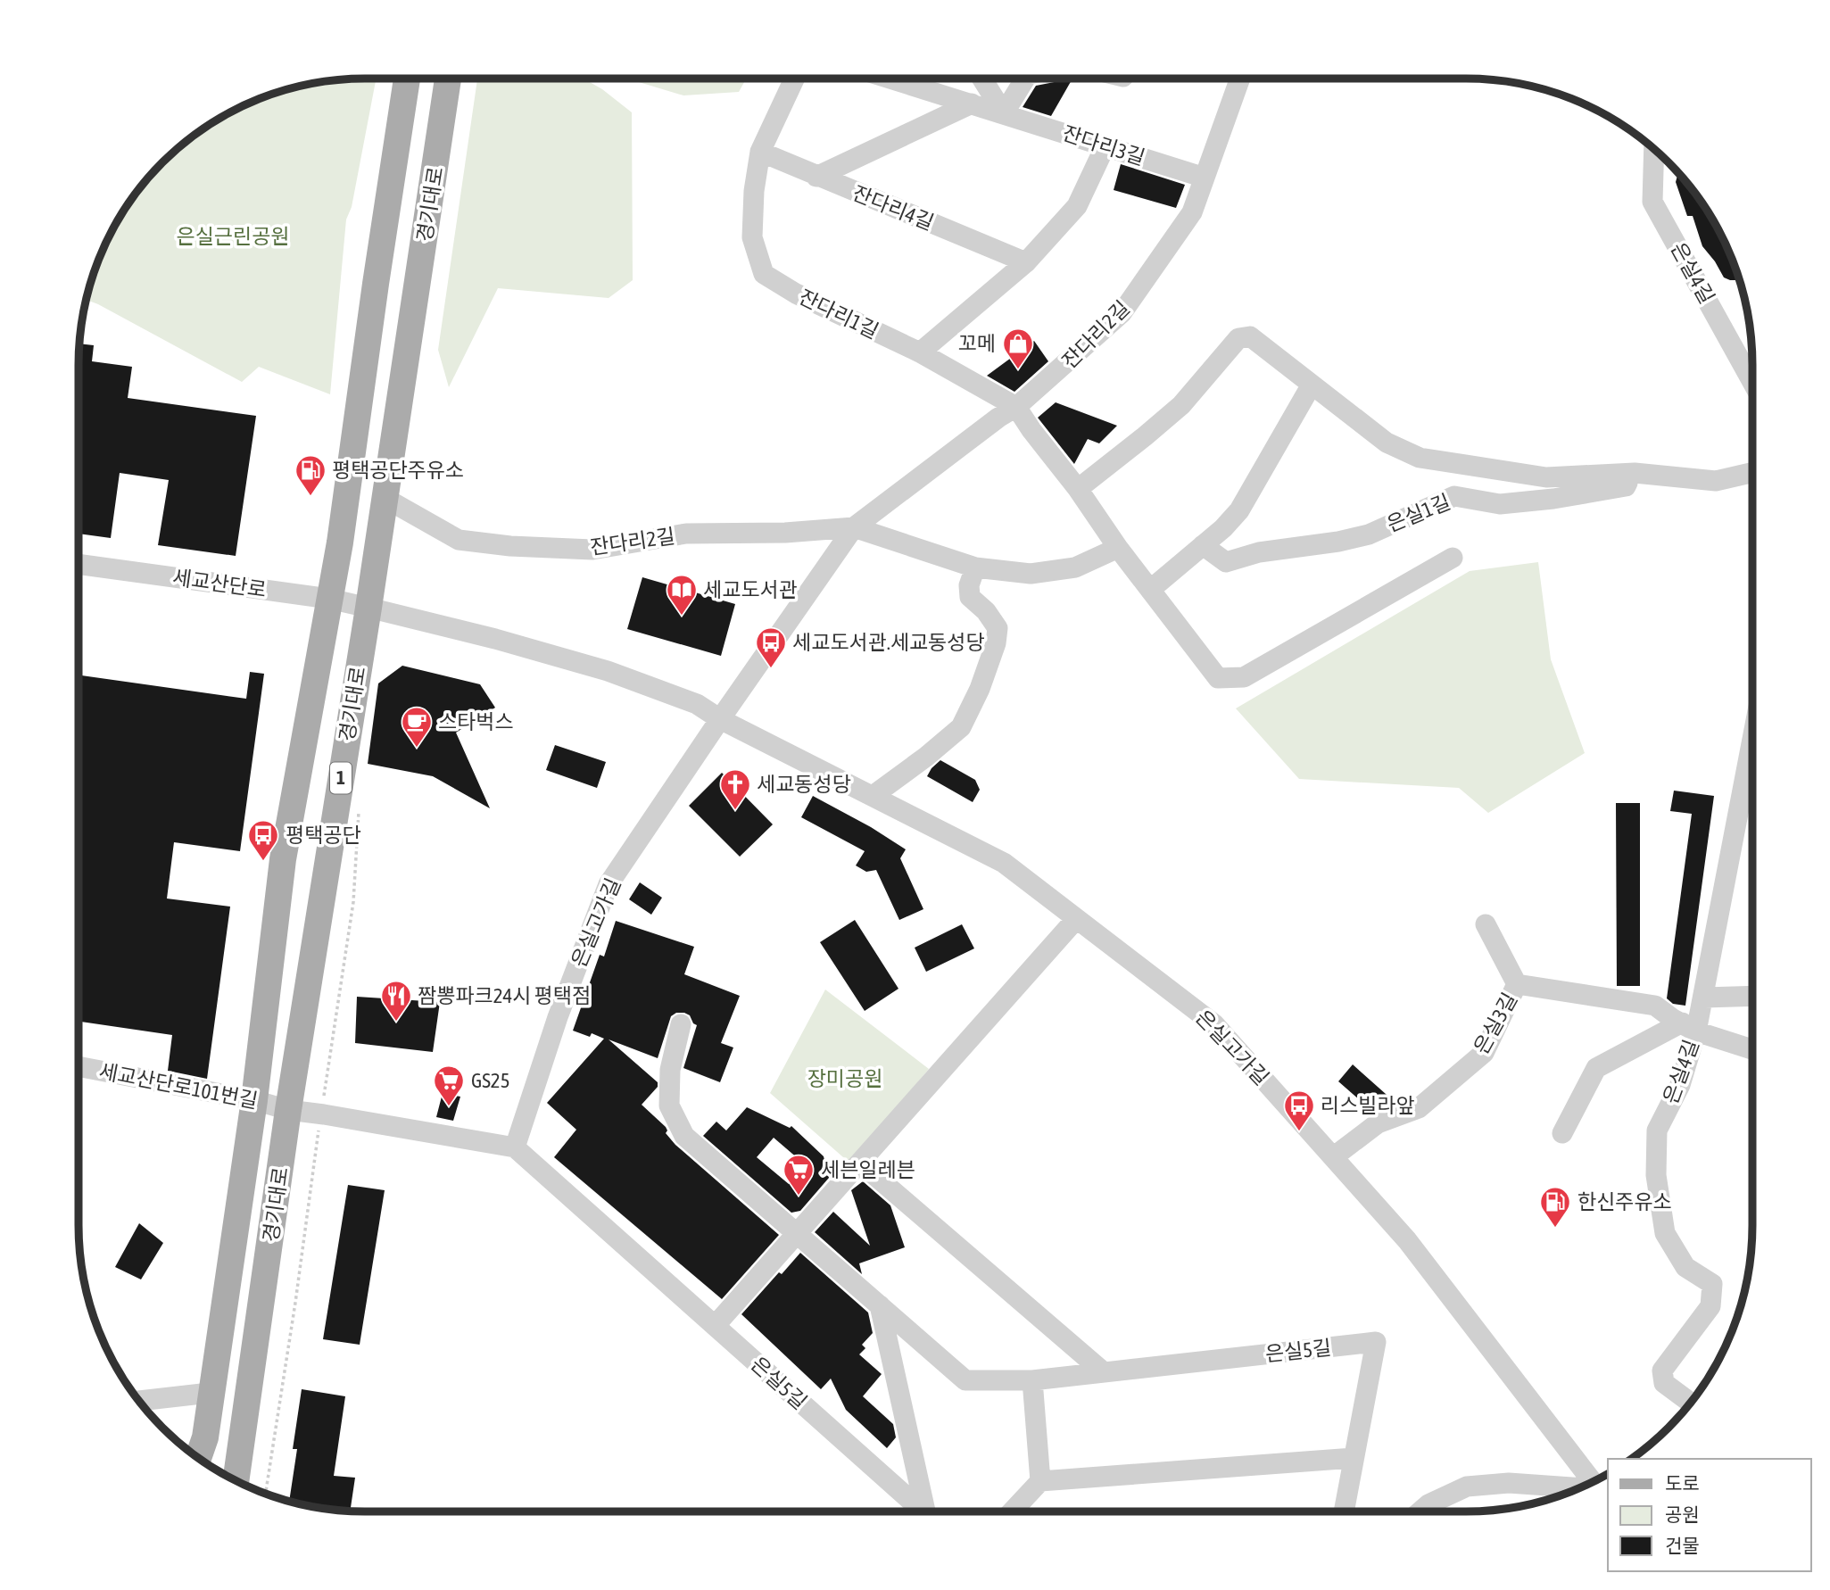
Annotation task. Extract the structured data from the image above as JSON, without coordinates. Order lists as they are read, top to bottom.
{
  "streets": {
    "main road": ["경기대로", "1"],
    "street": [
      "잔다리3길",
      "잔다리4길",
      "은실4길",
      "잔다리1길",
      "잔다리2길",
      "은실1길",
      "세교산단로",
      "은실고가길",
      "은실3길",
      "세교산단로101번길",
      "은실5길"
    ]
  },
  "crossings": [
    ["잔다리3길", "잔다리2길"],
    ["경기대로", "잔다리2길"],
    ["경기대로", "세교산단로"],
    ["경기대로", "은실고가길"],
    ["경기대로", "세교산단로101번길"],
    ["잔다리4길", "잔다리1길"],
    ["은실4길", "은실3길"],
    ["잔다리1길", "잔다리2길"],
    ["잔다리2길", "은실고가길"],
    ["세교산단로", "은실고가길"],
    ["은실고가길", "은실3길"],
    ["은실고가길", "세교산단로101번길"],
    ["은실고가길", "은실5길"],
    ["세교산단로101번길", "은실5길"]
  ],
  "parks": ["은실근린공원", "장미공원"],
  "places": {
    "shop": ["꼬메"],
    "fuel station": ["평택공단주유소", "한신주유소"],
    "library": ["세교도서관"],
    "bus stop": ["세교도서관.세교동성당", "평택공단", "리스빌라앞"],
    "cafe": ["스타벅스"],
    "church": ["세교동성당"],
    "restaurant": ["짬뽕파크24시 평택점"],
    "supermarket": ["GS25", "세븐일레븐"]
  },
  "legend": ["도로", "공원", "건물"]
}
